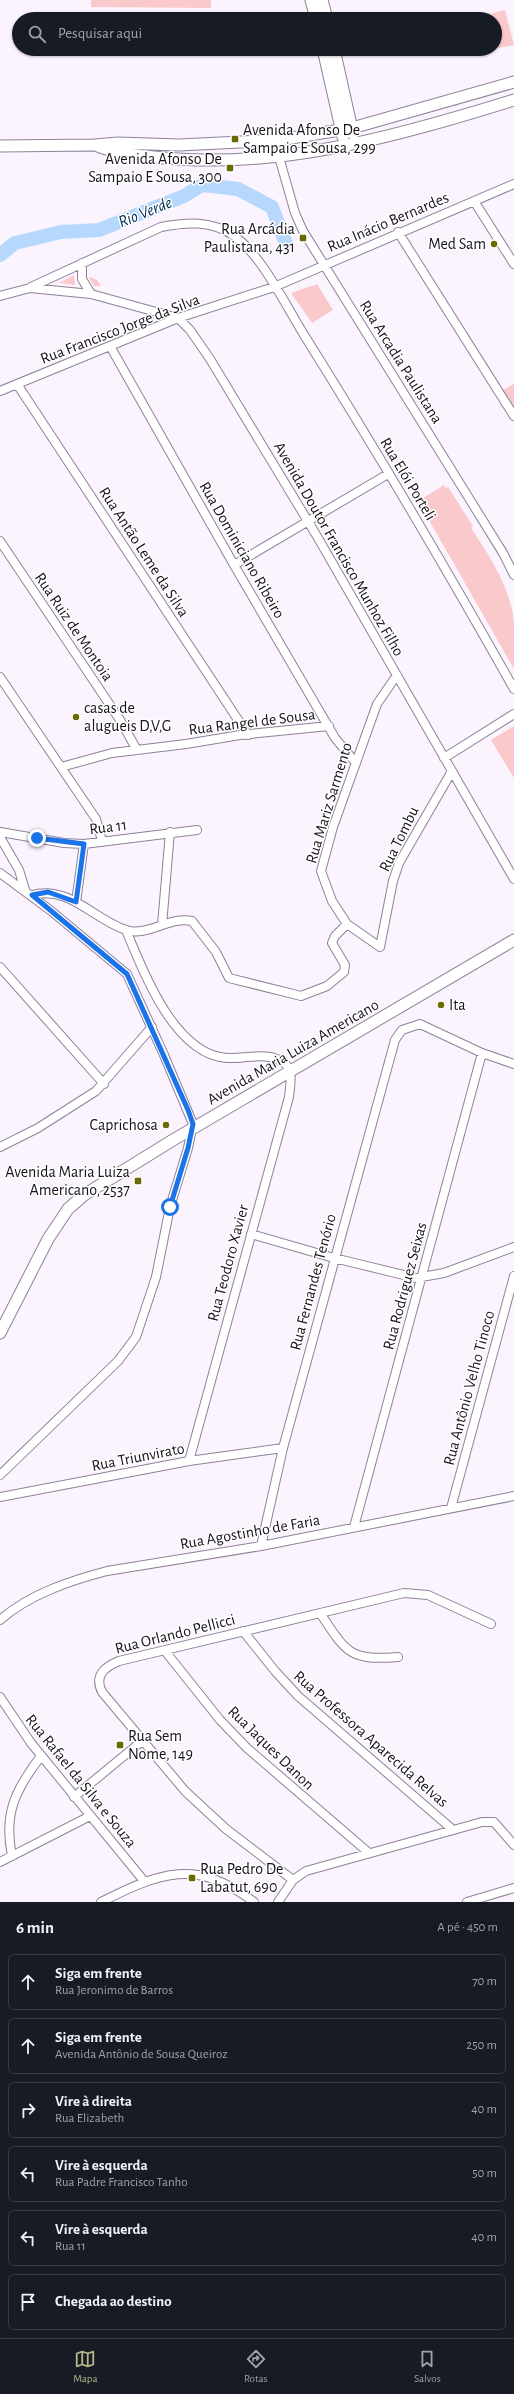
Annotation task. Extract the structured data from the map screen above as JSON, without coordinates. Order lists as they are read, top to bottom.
{
  "streets": {
    "main road": ["Avenida Maria Luiza Americano"],
    "street": [
      "Rua Inácio Bernardes",
      "Rua Francisco Jorge da Silva",
      "Rua Arcadia Paulistana",
      "Rua Elói Porteli",
      "Avenida Doutor Francisco Munhoz Filho",
      "Rua Dominiciano Ribeiro",
      "Rua Antão Leme da Silva",
      "Rua Ruiz de Montoia",
      "Rua Rangel de Sousa",
      "Rua Mariz Sarmento",
      "Rua 11",
      "Rua Tombu",
      "Rua Teodoro Xavier",
      "Rua Fernandes Tenório",
      "Rua Rodriguez Seixas",
      "Rua Antônio Velho Tinoco",
      "Rua Triunvirato",
      "Rua Agostinho de Faria",
      "Rua Orlando Pellicci",
      "Rua Professora Aparecida Relvas",
      "Rua Jaques Danon",
      "Rua Rafael da Silva e Souza"
    ]
  },
  "crossings": [
    ["Rua Inácio Bernardes", "Rua Francisco Jorge da Silva"],
    ["Rua Inácio Bernardes", "Rua Arcadia Paulistana"],
    ["Rua Inácio Bernardes", "Rua Elói Porteli"],
    ["Rua Francisco Jorge da Silva", "Rua Elói Porteli"],
    ["Rua Francisco Jorge da Silva", "Avenida Doutor Francisco Munhoz Filho"],
    ["Rua Francisco Jorge da Silva", "Rua Dominiciano Ribeiro"],
    ["Rua Francisco Jorge da Silva", "Rua Antão Leme da Silva"],
    ["Avenida Doutor Francisco Munhoz Filho", "Rua Mariz Sarmento"],
    ["Avenida Doutor Francisco Munhoz Filho", "Rua Tombu"],
    ["Rua Dominiciano Ribeiro", "Rua Rangel de Sousa"],
    ["Rua Dominiciano Ribeiro", "Rua Mariz Sarmento"],
    ["Rua Antão Leme da Silva", "Rua Rangel de Sousa"],
    ["Rua Ruiz de Montoia", "Rua Rangel de Sousa"],
    ["Rua Mariz Sarmento", "Rua Tombu"],
    ["Avenida Maria Luiza Americano", "Rua Teodoro Xavier"],
    ["Rua Teodoro Xavier", "Rua Triunvirato"],
    ["Rua Fernandes Tenório", "Rua Rodriguez Seixas"],
    ["Rua Fernandes Tenório", "Rua Triunvirato"],
    ["Rua Fernandes Tenório", "Rua Agostinho de Faria"],
    ["Rua Rodriguez Seixas", "Rua Agostinho de Faria"],
    ["Rua Antônio Velho Tinoco", "Rua Agostinho de Faria"],
    ["Rua Orlando Pellicci", "Rua Professora Aparecida Relvas"],
    ["Rua Orlando Pellicci", "Rua Jaques Danon"]
  ],
  "water": ["Rio Verde"],
  "places": {
    "transit": [
      "Avenida Afonso De Sampaio E Sousa, 299",
      "Avenida Afonso De Sampaio E Sousa, 300",
      "Rua Arcádia Paulistana, 431",
      "Avenida Maria Luiza Americano, 2537",
      "Rua Sem Nome, 149",
      "Rua Pedro De Labatut, 690"
    ],
    "other": [
      "Med Sam",
      "casas de alugueis D,V,G",
      "Ita",
      "Caprichosa"
    ]
  },
  "page": {
    "search": "Pesquisar aqui",
    "heading": ["6 min", "A pé · 450 m"],
    "list": [
      ["Siga em frente", "Rua Jeronimo de Barros", "70 m"],
      ["Siga em frente", "Avenida Antônio de Sousa Queiroz", "250 m"],
      ["Vire à direita", "Rua Elizabeth", "40 m"],
      ["Vire à esquerda", "Rua Padre Francisco Tanho", "50 m"],
      ["Vire à esquerda", "Rua 11", "40 m"],
      "Chegada ao destino"
    ],
    "nav": ["Mapa", "Rotas", "Salvos"]
  }
}
